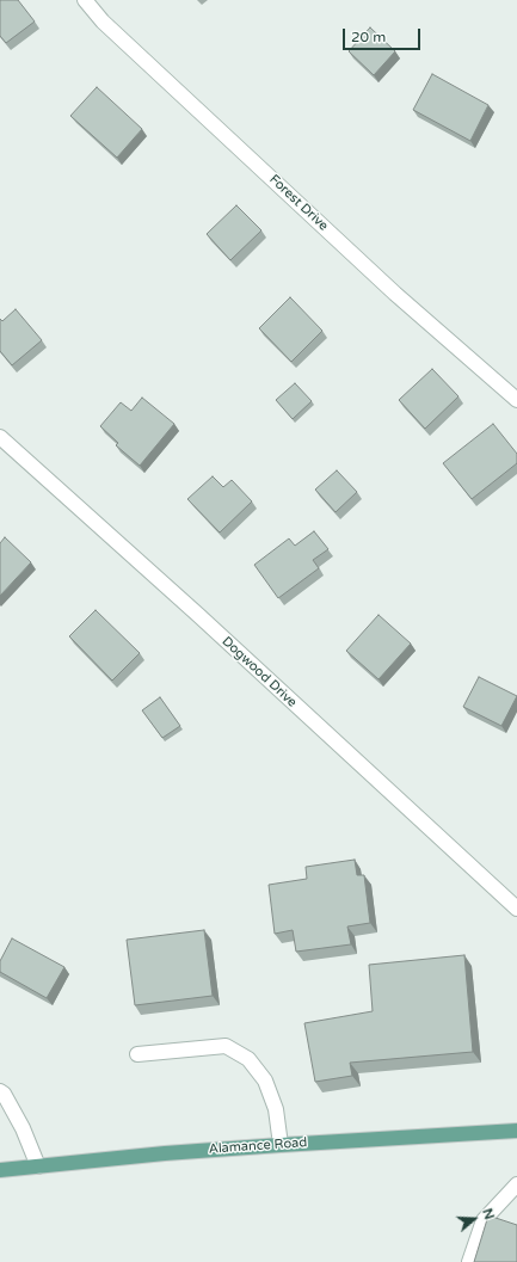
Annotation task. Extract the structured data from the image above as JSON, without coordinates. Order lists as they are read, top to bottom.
{
  "streets": {
    "main road": ["Alamance Road"],
    "street": ["Forest Drive", "Dogwood Drive"]
  },
  "scale_bar": "20 m",
  "north": "right"
}
